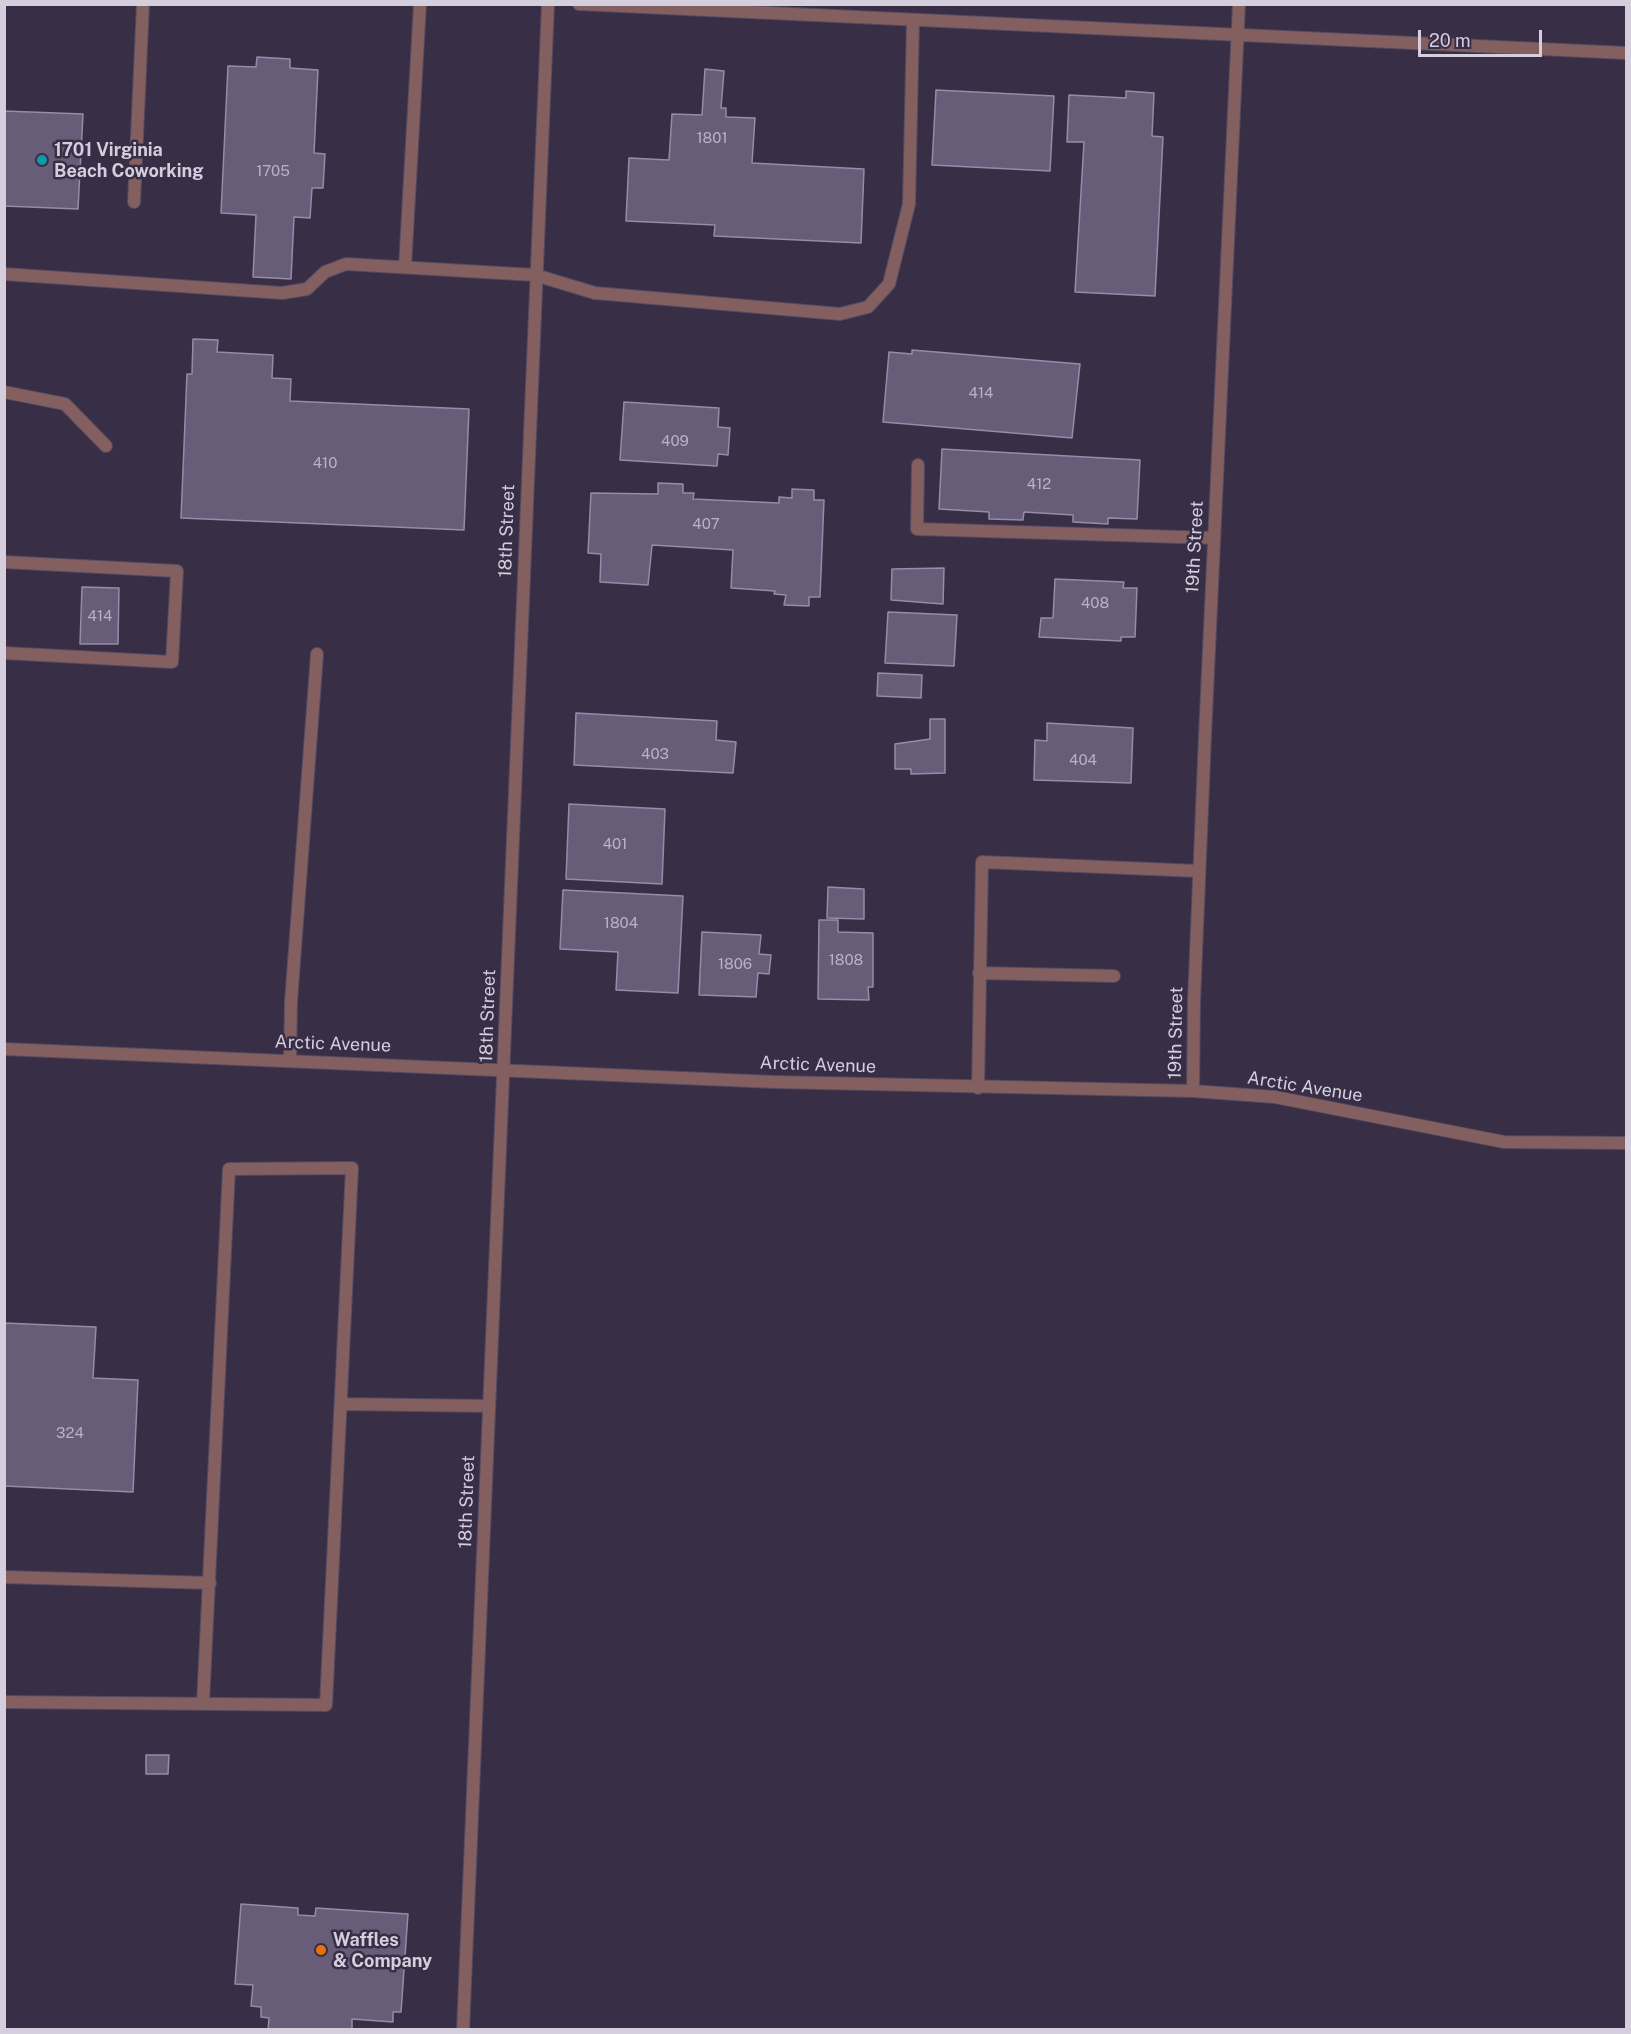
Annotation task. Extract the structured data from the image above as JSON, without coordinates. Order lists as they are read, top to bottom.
{
  "streets": {
    "street": ["18th Street", "19th Street", "Arctic Avenue"]
  },
  "crossings": [
    ["18th Street", "Arctic Avenue"],
    ["19th Street", "Arctic Avenue"]
  ],
  "places": ["1701 Virginia Beach Coworking", "Waffles & Company"],
  "house_numbers": [
    "1801",
    "1705",
    "414",
    "409",
    "410",
    "412",
    "407",
    "408",
    "414",
    "403",
    "404",
    "401",
    "1804",
    "1808",
    "1806",
    "324"
  ],
  "scale_bar": "20 m"
}
